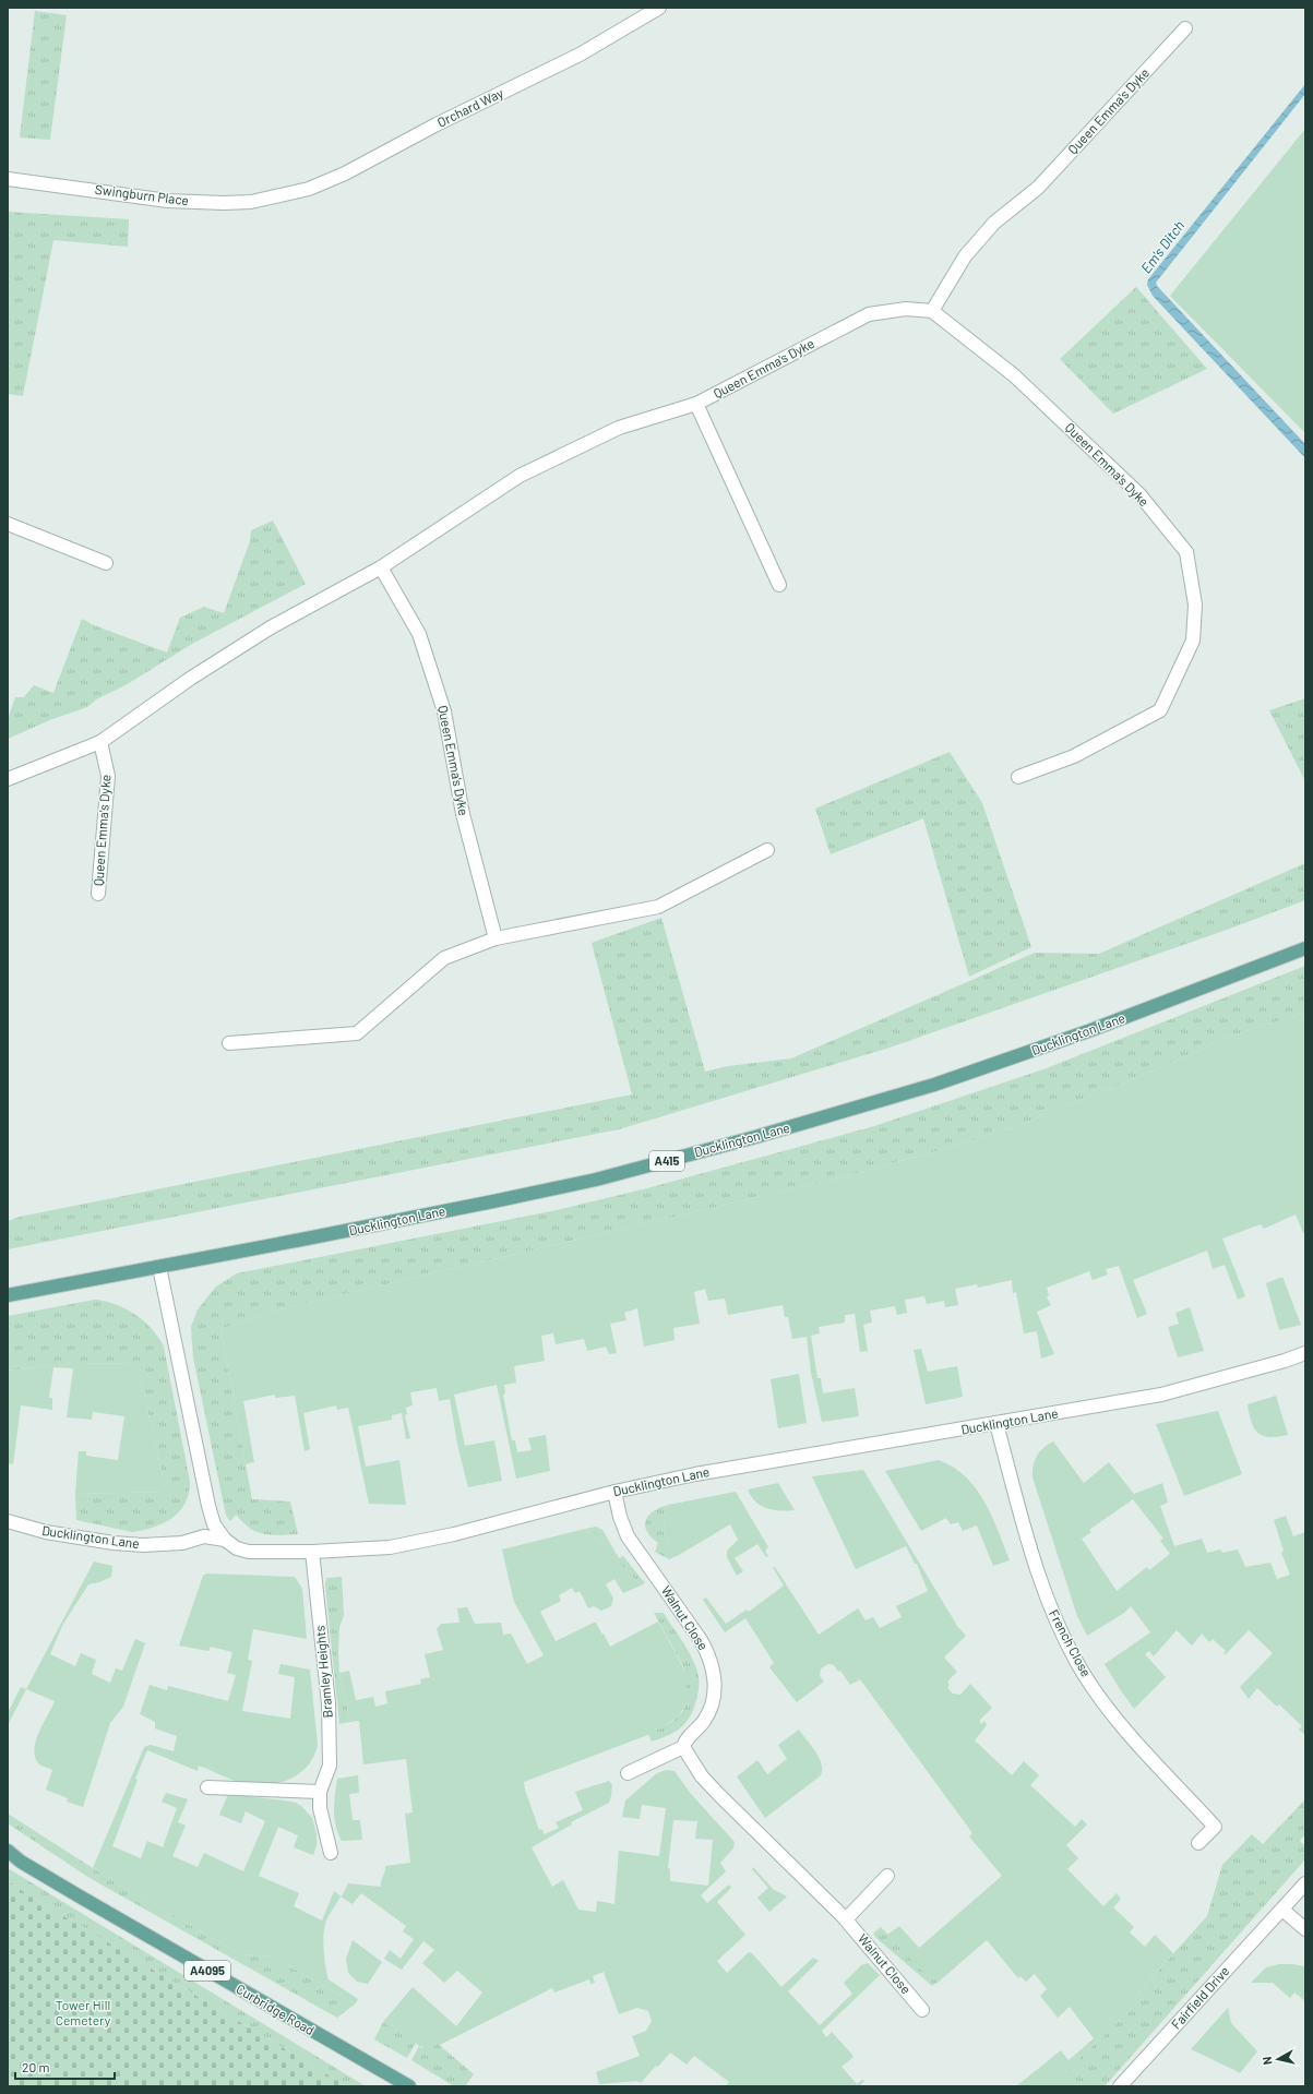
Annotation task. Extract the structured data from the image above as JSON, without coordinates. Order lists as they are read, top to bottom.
{
  "streets": {
    "main road": [
      "Ducklington Lane",
      "A415",
      "A4095",
      "Curbridge Road"
    ],
    "street": [
      "Orchard Way",
      "Queen Emma's Dyke",
      "Swingburn Place",
      "Walnut Close",
      "French Close",
      "Bramley Heights",
      "Fairfield Drive"
    ]
  },
  "crossings": [
    ["Orchard Way", "Swingburn Place"],
    ["Ducklington Lane", "Walnut Close"],
    ["Ducklington Lane", "French Close"],
    ["Ducklington Lane", "Bramley Heights"]
  ],
  "water": ["Em's Ditch"],
  "parks": ["Tower Hill Cemetery"],
  "scale_bar": "20 m",
  "north": "left"
}
